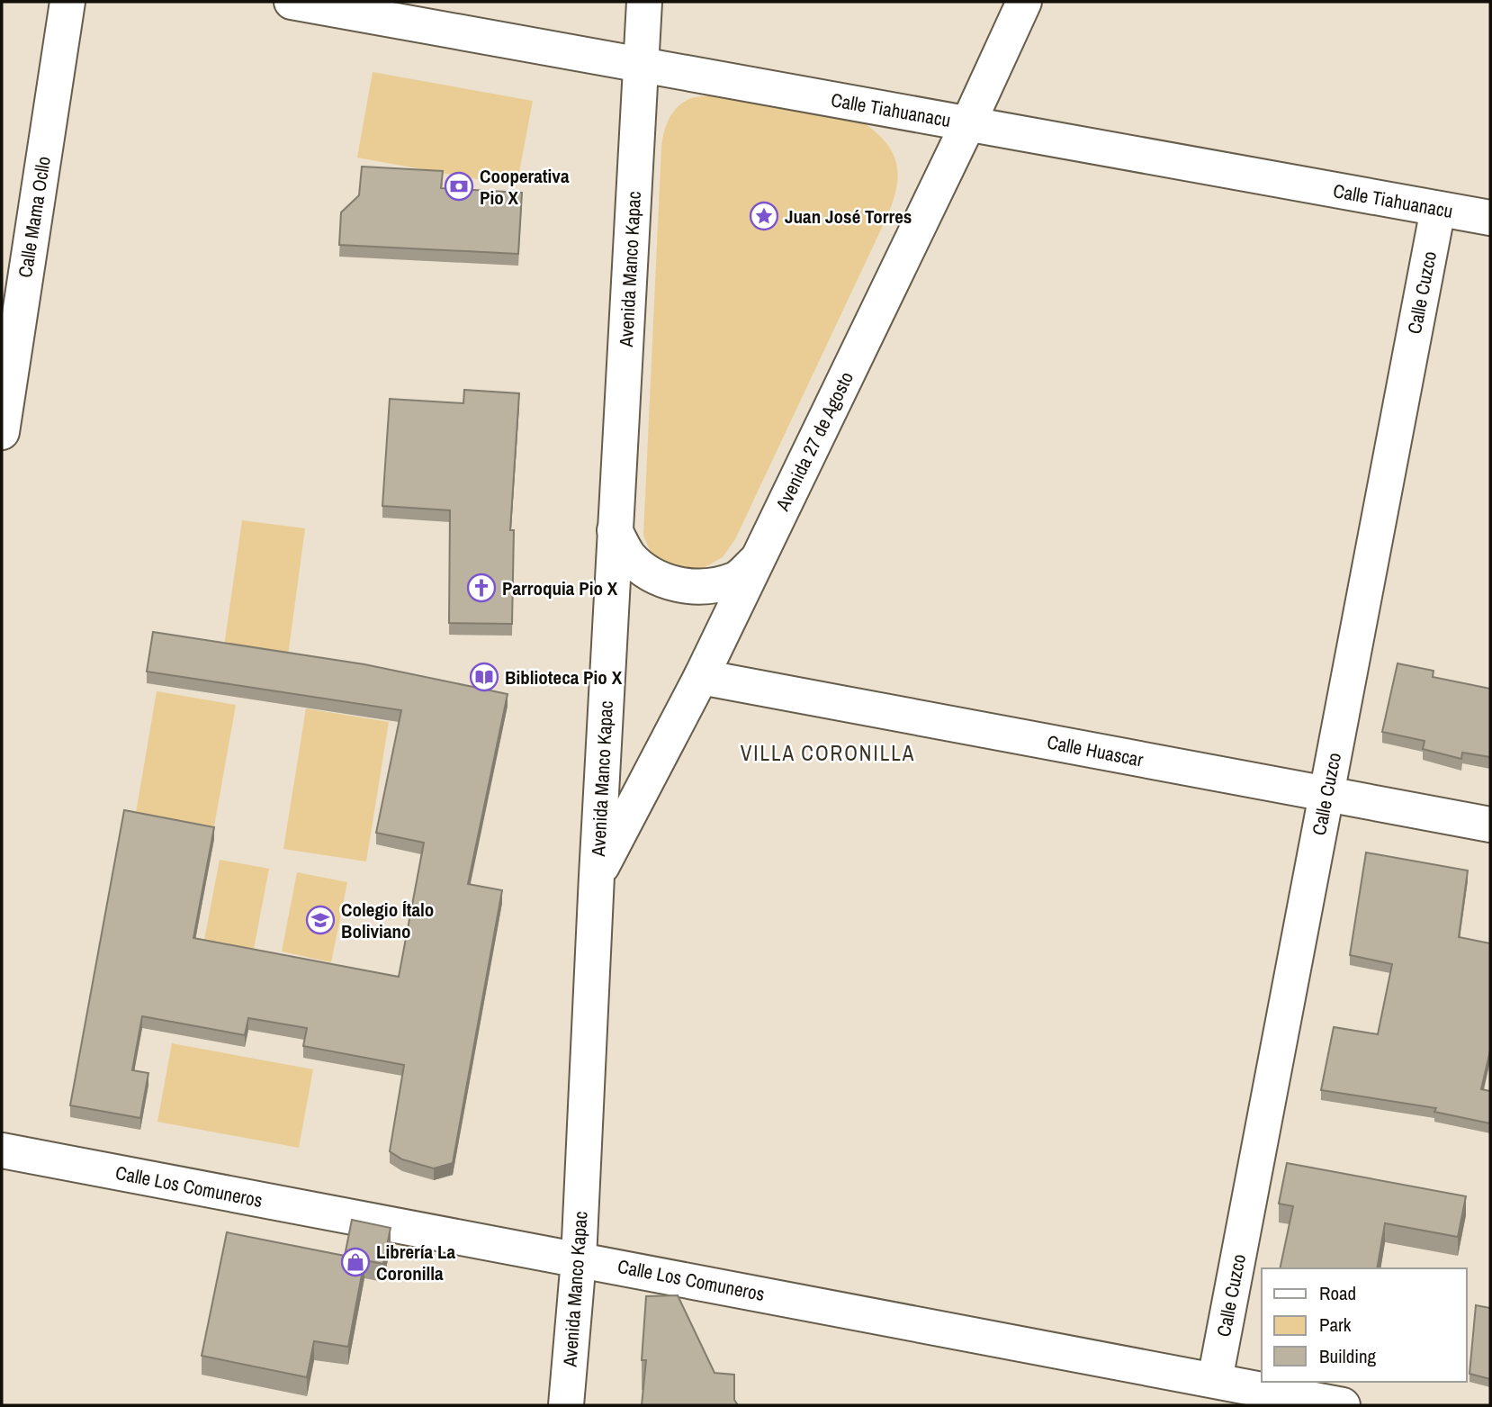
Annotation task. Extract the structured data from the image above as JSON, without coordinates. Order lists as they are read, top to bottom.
{
  "streets": {
    "street": [
      "Calle Tiahuanacu",
      "Calle Mama Ocllo",
      "Avenida Manco Kapac",
      "Calle Cuzco",
      "Avenida 27 de Agosto",
      "Calle Huascar",
      "Calle Los Comuneros"
    ]
  },
  "crossings": [
    ["Calle Tiahuanacu", "Avenida Manco Kapac"],
    ["Calle Tiahuanacu", "Calle Cuzco"],
    ["Calle Tiahuanacu", "Avenida 27 de Agosto"],
    ["Avenida Manco Kapac", "Avenida 27 de Agosto"],
    ["Avenida Manco Kapac", "Calle Los Comuneros"],
    ["Calle Cuzco", "Calle Huascar"],
    ["Calle Cuzco", "Calle Los Comuneros"],
    ["Avenida 27 de Agosto", "Calle Huascar"]
  ],
  "districts": ["VILLA CORONILLA"],
  "places": {
    "bank": ["Cooperativa Pio X"],
    "place": ["Juan José Torres"],
    "church": ["Parroquia Pio X"],
    "library": ["Biblioteca Pio X"],
    "school or university": ["Colegio Ítalo Boliviano"],
    "shop": ["Librería La Coronilla"]
  },
  "legend": ["Road", "Park", "Building"]
}
